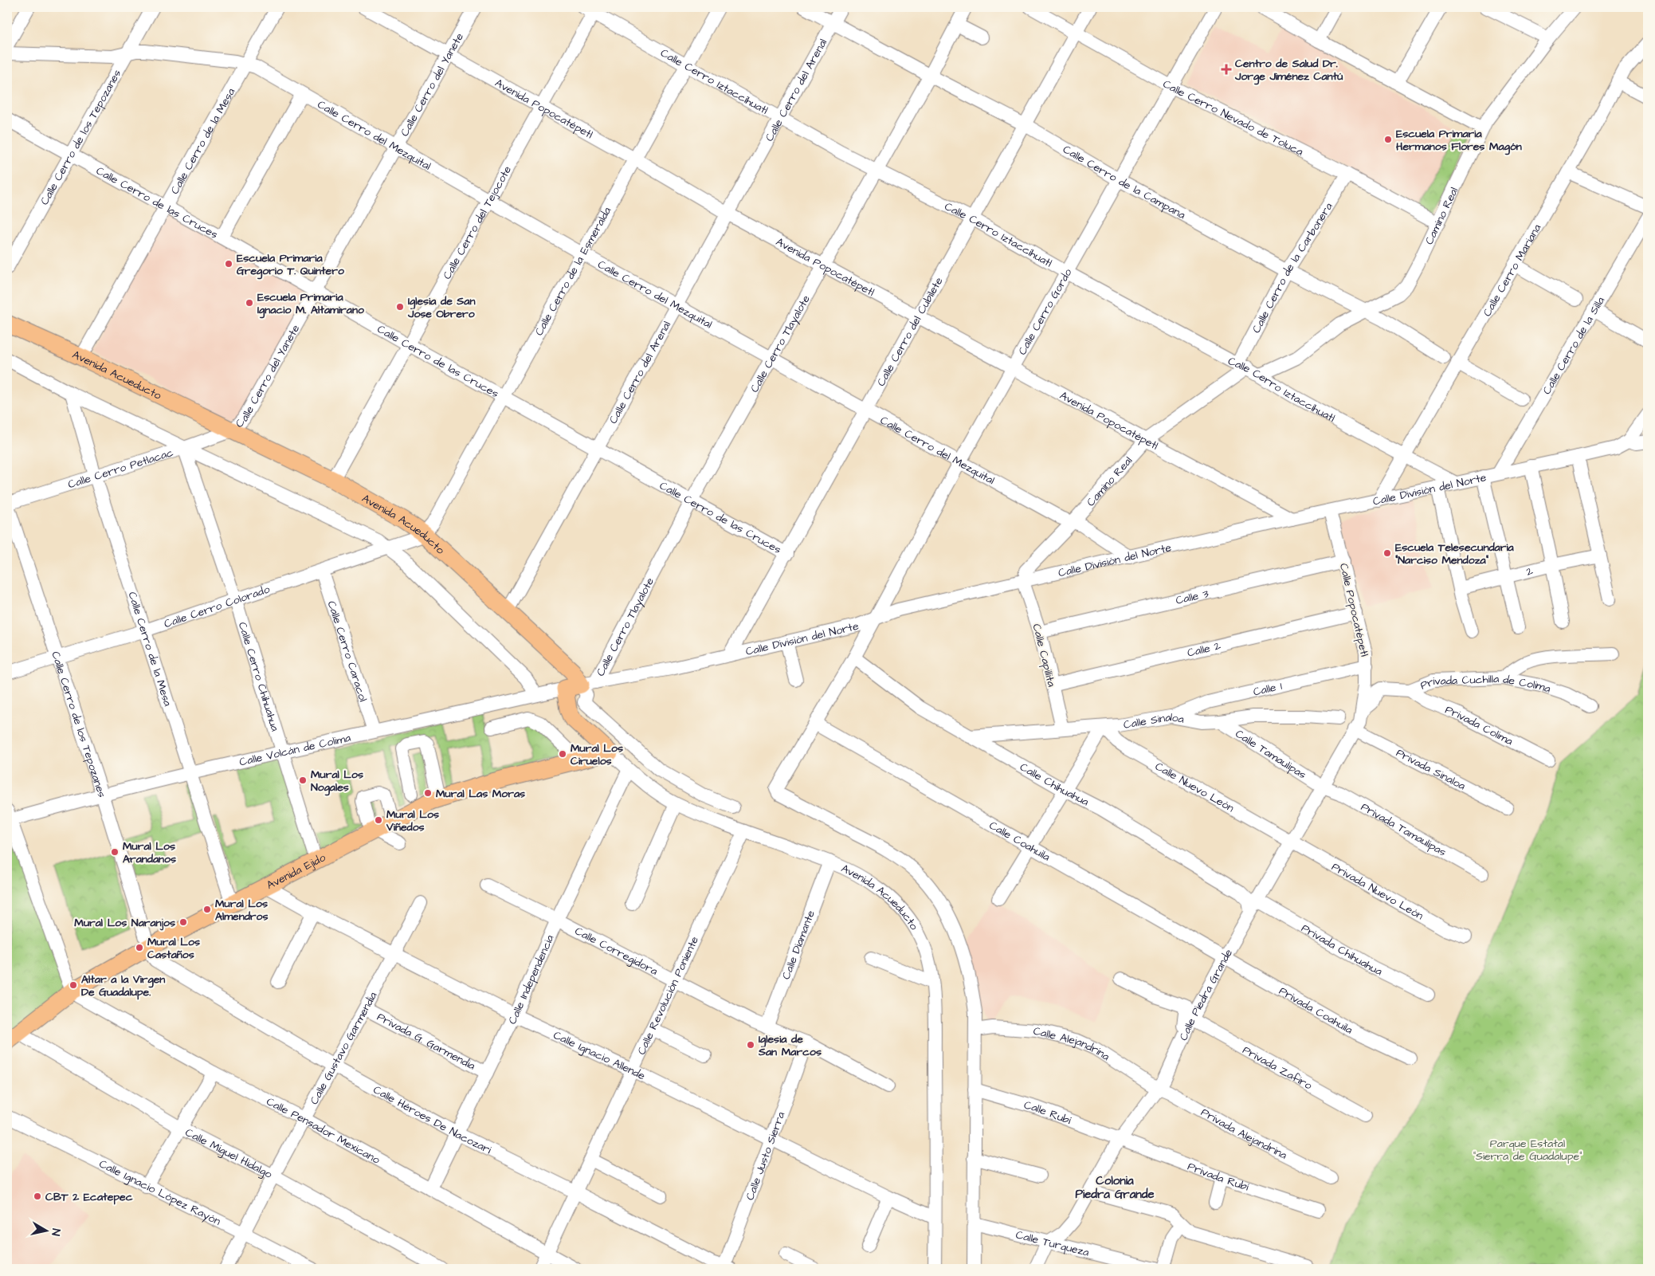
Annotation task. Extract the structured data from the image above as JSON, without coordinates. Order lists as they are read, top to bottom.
{
  "streets": {
    "main road": ["Avenida Acueducto", "Avenida Ejido"],
    "street": [
      "Calle Cerro Iztaccíhuatl",
      "Calle Cerro del Yanete",
      "Calle Cerro del Arenal",
      "Avenida Popocatépetl",
      "Calle Cerro Nevado de Toluca",
      "Calle Cerro del Mezquital",
      "Calle Cerro de los Tepozanes",
      "Calle Cerro de la Mesa",
      "Calle Cerro de la Campana",
      "Calle Cerro de las Cruces",
      "Camino Real",
      "Calle Cerro del Tejocote",
      "Calle Cerro de la Carbonera",
      "Calle Cerro Mariana",
      "Calle Cerro de la Esmeralda",
      "Calle Cerro Gordo",
      "Calle Cerro del Cubilete",
      "Calle Cerro Tlayalote",
      "Calle Cerro de la Silla",
      "Calle Cerro Petlacac",
      "Calle División del Norte",
      "2",
      "Calle 3",
      "Calle Cerro Colorado",
      "Calle Popocatépetl",
      "Calle 2",
      "Calle Cerro Caracol",
      "Calle Capillita",
      "Calle Cerro Chihuahua",
      "Calle 1",
      "Privada Cuchilla de Colima",
      "Calle Sinaloa",
      "Privada Colima",
      "Calle Volcán de Colima",
      "Calle Tamaulipas",
      "Privada Sinaloa",
      "Calle Chihuahua",
      "Calle Nuevo León",
      "Privada Tamaulipas",
      "Calle Coahuila",
      "Privada Nuevo León",
      "Calle Diamante",
      "Privada Chihuahua",
      "Calle Corregidora",
      "Calle Independencia",
      "Calle Revolución Poniente",
      "Calle Piedra Grande",
      "Privada Coahuila",
      "Privada G. Garmendia",
      "Calle Alejandrina",
      "Calle Gustavo Garmendia",
      "Calle Ignacio Allende",
      "Privada Zafiro",
      "Calle Rubí",
      "Calle Héroes De Nacozari",
      "Calle Pensador Mexicano",
      "Privada Alejandrina",
      "Calle Miguel Hidalgo",
      "Calle Justo Sierra",
      "Privada Rubí",
      "Calle Ignacio López Rayón",
      "Calle Turqueza"
    ]
  },
  "crossings": [
    ["Calle Cerro Iztaccíhuatl", "Calle Cerro del Arenal"],
    ["Calle Cerro Iztaccíhuatl", "Camino Real"],
    ["Calle Cerro Iztaccíhuatl", "Calle Cerro del Tejocote"],
    ["Calle Cerro Iztaccíhuatl", "Calle Cerro de la Carbonera"],
    ["Calle Cerro Iztaccíhuatl", "Calle Cerro Mariana"],
    ["Calle Cerro Iztaccíhuatl", "Calle Cerro de la Esmeralda"],
    ["Calle Cerro Iztaccíhuatl", "Calle Cerro Gordo"],
    ["Calle Cerro Iztaccíhuatl", "Calle Cerro del Cubilete"],
    ["Calle Cerro Iztaccíhuatl", "Calle Cerro Tlayalote"],
    ["Calle Cerro Iztaccíhuatl", "Calle División del Norte"],
    ["Calle Cerro del Yanete", "Avenida Popocatépetl"],
    ["Calle Cerro del Yanete", "Calle Cerro del Mezquital"],
    ["Calle Cerro del Yanete", "Calle Cerro de las Cruces"],
    ["Calle Cerro del Yanete", "Avenida Acueducto"],
    ["Calle Cerro del Yanete", "Calle Cerro Petlacac"],
    ["Calle Cerro del Arenal", "Avenida Popocatépetl"],
    ["Calle Cerro del Arenal", "Calle Cerro del Mezquital"],
    ["Calle Cerro del Arenal", "Calle Cerro de la Campana"],
    ["Calle Cerro del Arenal", "Calle Cerro de las Cruces"],
    ["Calle Cerro del Arenal", "Avenida Acueducto"],
    ["Avenida Popocatépetl", "Camino Real"],
    ["Avenida Popocatépetl", "Calle Cerro del Tejocote"],
    ["Avenida Popocatépetl", "Calle Cerro de la Esmeralda"],
    ["Avenida Popocatépetl", "Calle Cerro Gordo"],
    ["Avenida Popocatépetl", "Calle Cerro del Cubilete"],
    ["Avenida Popocatépetl", "Calle Cerro Tlayalote"],
    ["Avenida Popocatépetl", "Calle División del Norte"],
    ["Calle Cerro Nevado de Toluca", "Camino Real"],
    ["Calle Cerro Nevado de Toluca", "Calle Cerro de la Carbonera"],
    ["Calle Cerro Nevado de Toluca", "Calle Cerro Gordo"],
    ["Calle Cerro Nevado de Toluca", "Calle Cerro del Cubilete"],
    ["Calle Cerro del Mezquital", "Calle Cerro de los Tepozanes"],
    ["Calle Cerro del Mezquital", "Calle Cerro de la Mesa"],
    ["Calle Cerro del Mezquital", "Camino Real"],
    ["Calle Cerro del Mezquital", "Calle Cerro del Tejocote"],
    ["Calle Cerro del Mezquital", "Calle Cerro de la Esmeralda"],
    ["Calle Cerro del Mezquital", "Calle Cerro Gordo"],
    ["Calle Cerro del Mezquital", "Calle Cerro del Cubilete"],
    ["Calle Cerro del Mezquital", "Calle Cerro Tlayalote"],
    ["Calle Cerro del Mezquital", "Calle División del Norte"],
    ["Calle Cerro de los Tepozanes", "Calle Cerro de las Cruces"],
    ["Calle Cerro de los Tepozanes", "Calle Cerro Petlacac"],
    ["Calle Cerro de los Tepozanes", "Calle Cerro Colorado"],
    ["Calle Cerro de los Tepozanes", "Calle Volcán de Colima"],
    ["Calle Cerro de los Tepozanes", "Avenida Ejido"],
    ["Calle Cerro de los Tepozanes", "Calle Héroes De Nacozari"],
    ["Calle Cerro de la Mesa", "Calle Cerro de las Cruces"],
    ["Calle Cerro de la Mesa", "Avenida Acueducto"],
    ["Calle Cerro de la Mesa", "Calle Cerro Petlacac"],
    ["Calle Cerro de la Mesa", "Calle Cerro Colorado"],
    ["Calle Cerro de la Mesa", "Calle Volcán de Colima"],
    ["Calle Cerro de la Mesa", "Avenida Ejido"],
    ["Calle Cerro de la Campana", "Camino Real"],
    ["Calle Cerro de la Campana", "Calle Cerro de la Carbonera"],
    ["Calle Cerro de la Campana", "Calle Cerro Gordo"],
    ["Calle Cerro de la Campana", "Calle Cerro del Cubilete"],
    ["Calle Cerro de la Campana", "Calle Cerro Tlayalote"],
    ["Calle Cerro de las Cruces", "Calle Cerro del Tejocote"],
    ["Calle Cerro de las Cruces", "Calle Cerro de la Esmeralda"],
    ["Calle Cerro de las Cruces", "Calle Cerro del Cubilete"],
    ["Calle Cerro de las Cruces", "Calle Cerro Tlayalote"],
    ["Camino Real", "Calle Cerro de la Carbonera"],
    ["Camino Real", "Calle División del Norte"],
    ["Camino Real", "Calle Capillita"],
    ["Calle Cerro del Tejocote", "Avenida Acueducto"],
    ["Calle Cerro Mariana", "Calle División del Norte"],
    ["Calle Cerro de la Esmeralda", "Avenida Acueducto"],
    ["Calle Cerro de la Esmeralda", "Calle Cerro Colorado"],
    ["Calle Cerro Gordo", "Calle División del Norte"],
    ["Calle Cerro Gordo", "Calle Chihuahua"],
    ["Calle Cerro del Cubilete", "Calle División del Norte"],
    ["Calle Cerro Tlayalote", "Avenida Acueducto"],
    ["Calle Cerro Tlayalote", "Calle División del Norte"],
    ["Calle Cerro Tlayalote", "Calle Volcán de Colima"],
    ["Calle Cerro de la Silla", "Calle División del Norte"],
    ["Avenida Acueducto", "Calle Cerro Petlacac"],
    ["Avenida Acueducto", "Calle División del Norte"],
    ["Avenida Acueducto", "Calle Cerro Colorado"],
    ["Avenida Acueducto", "Calle Volcán de Colima"],
    ["Avenida Acueducto", "Avenida Ejido"],
    ["Avenida Acueducto", "Calle Diamante"],
    ["Avenida Acueducto", "Calle Independencia"],
    ["Avenida Acueducto", "Calle Revolución Poniente"],
    ["Avenida Acueducto", "Calle Ignacio Allende"],
    ["Calle Cerro Petlacac", "Calle Cerro Chihuahua"],
    ["Calle División del Norte", "Calle Popocatépetl"],
    ["Calle División del Norte", "Calle Capillita"],
    ["Calle División del Norte", "Calle Volcán de Colima"],
    ["Calle 3", "Calle Popocatépetl"],
    ["Calle 3", "Calle Capillita"],
    ["Calle Cerro Colorado", "Calle Cerro Caracol"],
    ["Calle Cerro Colorado", "Calle Cerro Chihuahua"],
    ["Calle Popocatépetl", "Calle 2"],
    ["Calle Popocatépetl", "Calle 1"],
    ["Calle Popocatépetl", "Privada Cuchilla de Colima"],
    ["Calle Popocatépetl", "Calle Piedra Grande"],
    ["Calle 2", "Calle Capillita"],
    ["Calle Cerro Caracol", "Calle Volcán de Colima"],
    ["Calle Capillita", "Calle Sinaloa"],
    ["Calle Cerro Chihuahua", "Calle Volcán de Colima"],
    ["Calle Cerro Chihuahua", "Avenida Ejido"],
    ["Calle 1", "Calle Sinaloa"],
    ["Privada Cuchilla de Colima", "Privada Colima"],
    ["Privada Cuchilla de Colima", "Calle Piedra Grande"],
    ["Calle Sinaloa", "Calle Tamaulipas"],
    ["Calle Sinaloa", "Calle Chihuahua"],
    ["Calle Sinaloa", "Calle Nuevo León"],
    ["Calle Tamaulipas", "Privada Tamaulipas"],
    ["Calle Tamaulipas", "Calle Piedra Grande"],
    ["Privada Sinaloa", "Calle Piedra Grande"],
    ["Calle Chihuahua", "Privada Chihuahua"],
    ["Calle Chihuahua", "Calle Piedra Grande"],
    ["Calle Nuevo León", "Privada Nuevo León"],
    ["Calle Nuevo León", "Calle Piedra Grande"],
    ["Privada Tamaulipas", "Calle Piedra Grande"],
    ["Calle Coahuila", "Calle Piedra Grande"],
    ["Calle Coahuila", "Privada Coahuila"],
    ["Avenida Ejido", "Calle Ignacio Allende"],
    ["Avenida Ejido", "Calle Héroes De Nacozari"],
    ["Avenida Ejido", "Calle Pensador Mexicano"],
    ["Avenida Ejido", "Calle Miguel Hidalgo"],
    ["Privada Nuevo León", "Calle Piedra Grande"],
    ["Calle Diamante", "Calle Corregidora"],
    ["Privada Chihuahua", "Calle Piedra Grande"],
    ["Calle Corregidora", "Calle Independencia"],
    ["Calle Corregidora", "Calle Revolución Poniente"],
    ["Calle Corregidora", "Calle Justo Sierra"],
    ["Calle Independencia", "Privada G. Garmendia"],
    ["Calle Independencia", "Calle Ignacio Allende"],
    ["Calle Independencia", "Calle Héroes De Nacozari"],
    ["Calle Independencia", "Calle Pensador Mexicano"],
    ["Calle Revolución Poniente", "Calle Ignacio Allende"],
    ["Calle Revolución Poniente", "Calle Héroes De Nacozari"],
    ["Calle Revolución Poniente", "Calle Pensador Mexicano"],
    ["Calle Piedra Grande", "Privada Coahuila"],
    ["Calle Piedra Grande", "Calle Alejandrina"],
    ["Calle Piedra Grande", "Privada Zafiro"],
    ["Calle Piedra Grande", "Calle Rubí"],
    ["Calle Piedra Grande", "Privada Alejandrina"],
    ["Calle Piedra Grande", "Privada Rubí"],
    ["Calle Piedra Grande", "Calle Turqueza"],
    ["Privada G. Garmendia", "Calle Gustavo Garmendia"],
    ["Calle Alejandrina", "Privada Alejandrina"],
    ["Calle Gustavo Garmendia", "Calle Ignacio Allende"],
    ["Calle Gustavo Garmendia", "Calle Héroes De Nacozari"],
    ["Calle Gustavo Garmendia", "Calle Pensador Mexicano"],
    ["Calle Gustavo Garmendia", "Calle Miguel Hidalgo"],
    ["Calle Gustavo Garmendia", "Calle Ignacio López Rayón"],
    ["Calle Ignacio Allende", "Calle Justo Sierra"],
    ["Calle Rubí", "Privada Rubí"],
    ["Calle Héroes De Nacozari", "Calle Justo Sierra"]
  ],
  "districts": ["Colonia Piedra Grande"],
  "parks": ["Parque Estatal \"Sierra de Guadalupe\""],
  "places": {
    "health": ["Centro de Salud Dr. Jorge Jiménez Cantú"],
    "other": [
      "Escuela Primaria Hermanos Flores Magón",
      "Escuela Primaria Gregorio T. Quintero",
      "Escuela Primaria Ignacio M. Altamirano",
      "Iglesia de San Jose Obrero",
      "Escuela Telesecundaria \"Narciso Mendoza\"",
      "Mural Los Ciruelos",
      "Mural Los Nogales",
      "Mural Las Moras",
      "Mural Los Viñedos",
      "Mural Los Arandanos",
      "Mural Los Almendros",
      "Mural Los Naranjos",
      "Mural Los Castaños",
      "Altar a la Virgen De Guadalupe.",
      "Iglesia de San Marcos",
      "CBT 2 Ecatepec"
    ]
  },
  "north": "right"
}
